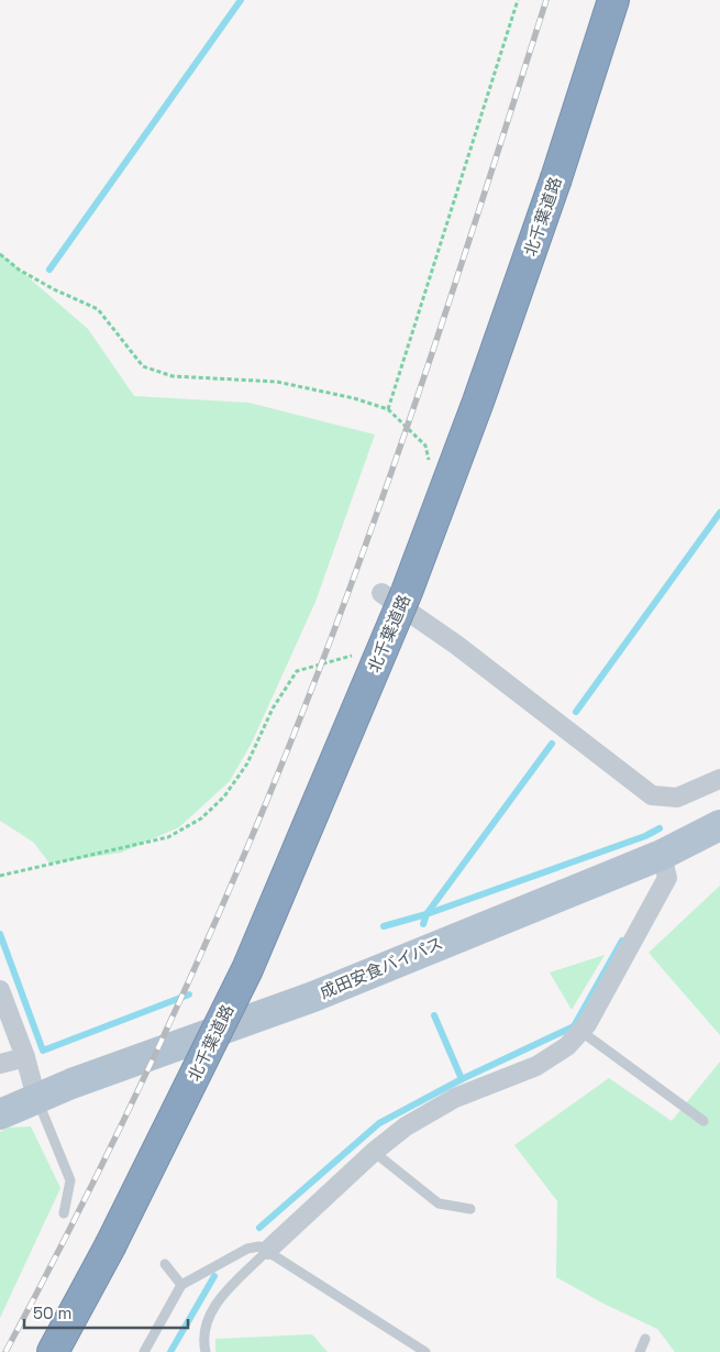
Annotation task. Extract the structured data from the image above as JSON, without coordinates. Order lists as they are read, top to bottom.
{
  "streets": {
    "highway": ["北千葉道路"],
    "main road": ["成田安食バイパス"]
  },
  "scale_bar": "50 m"
}
